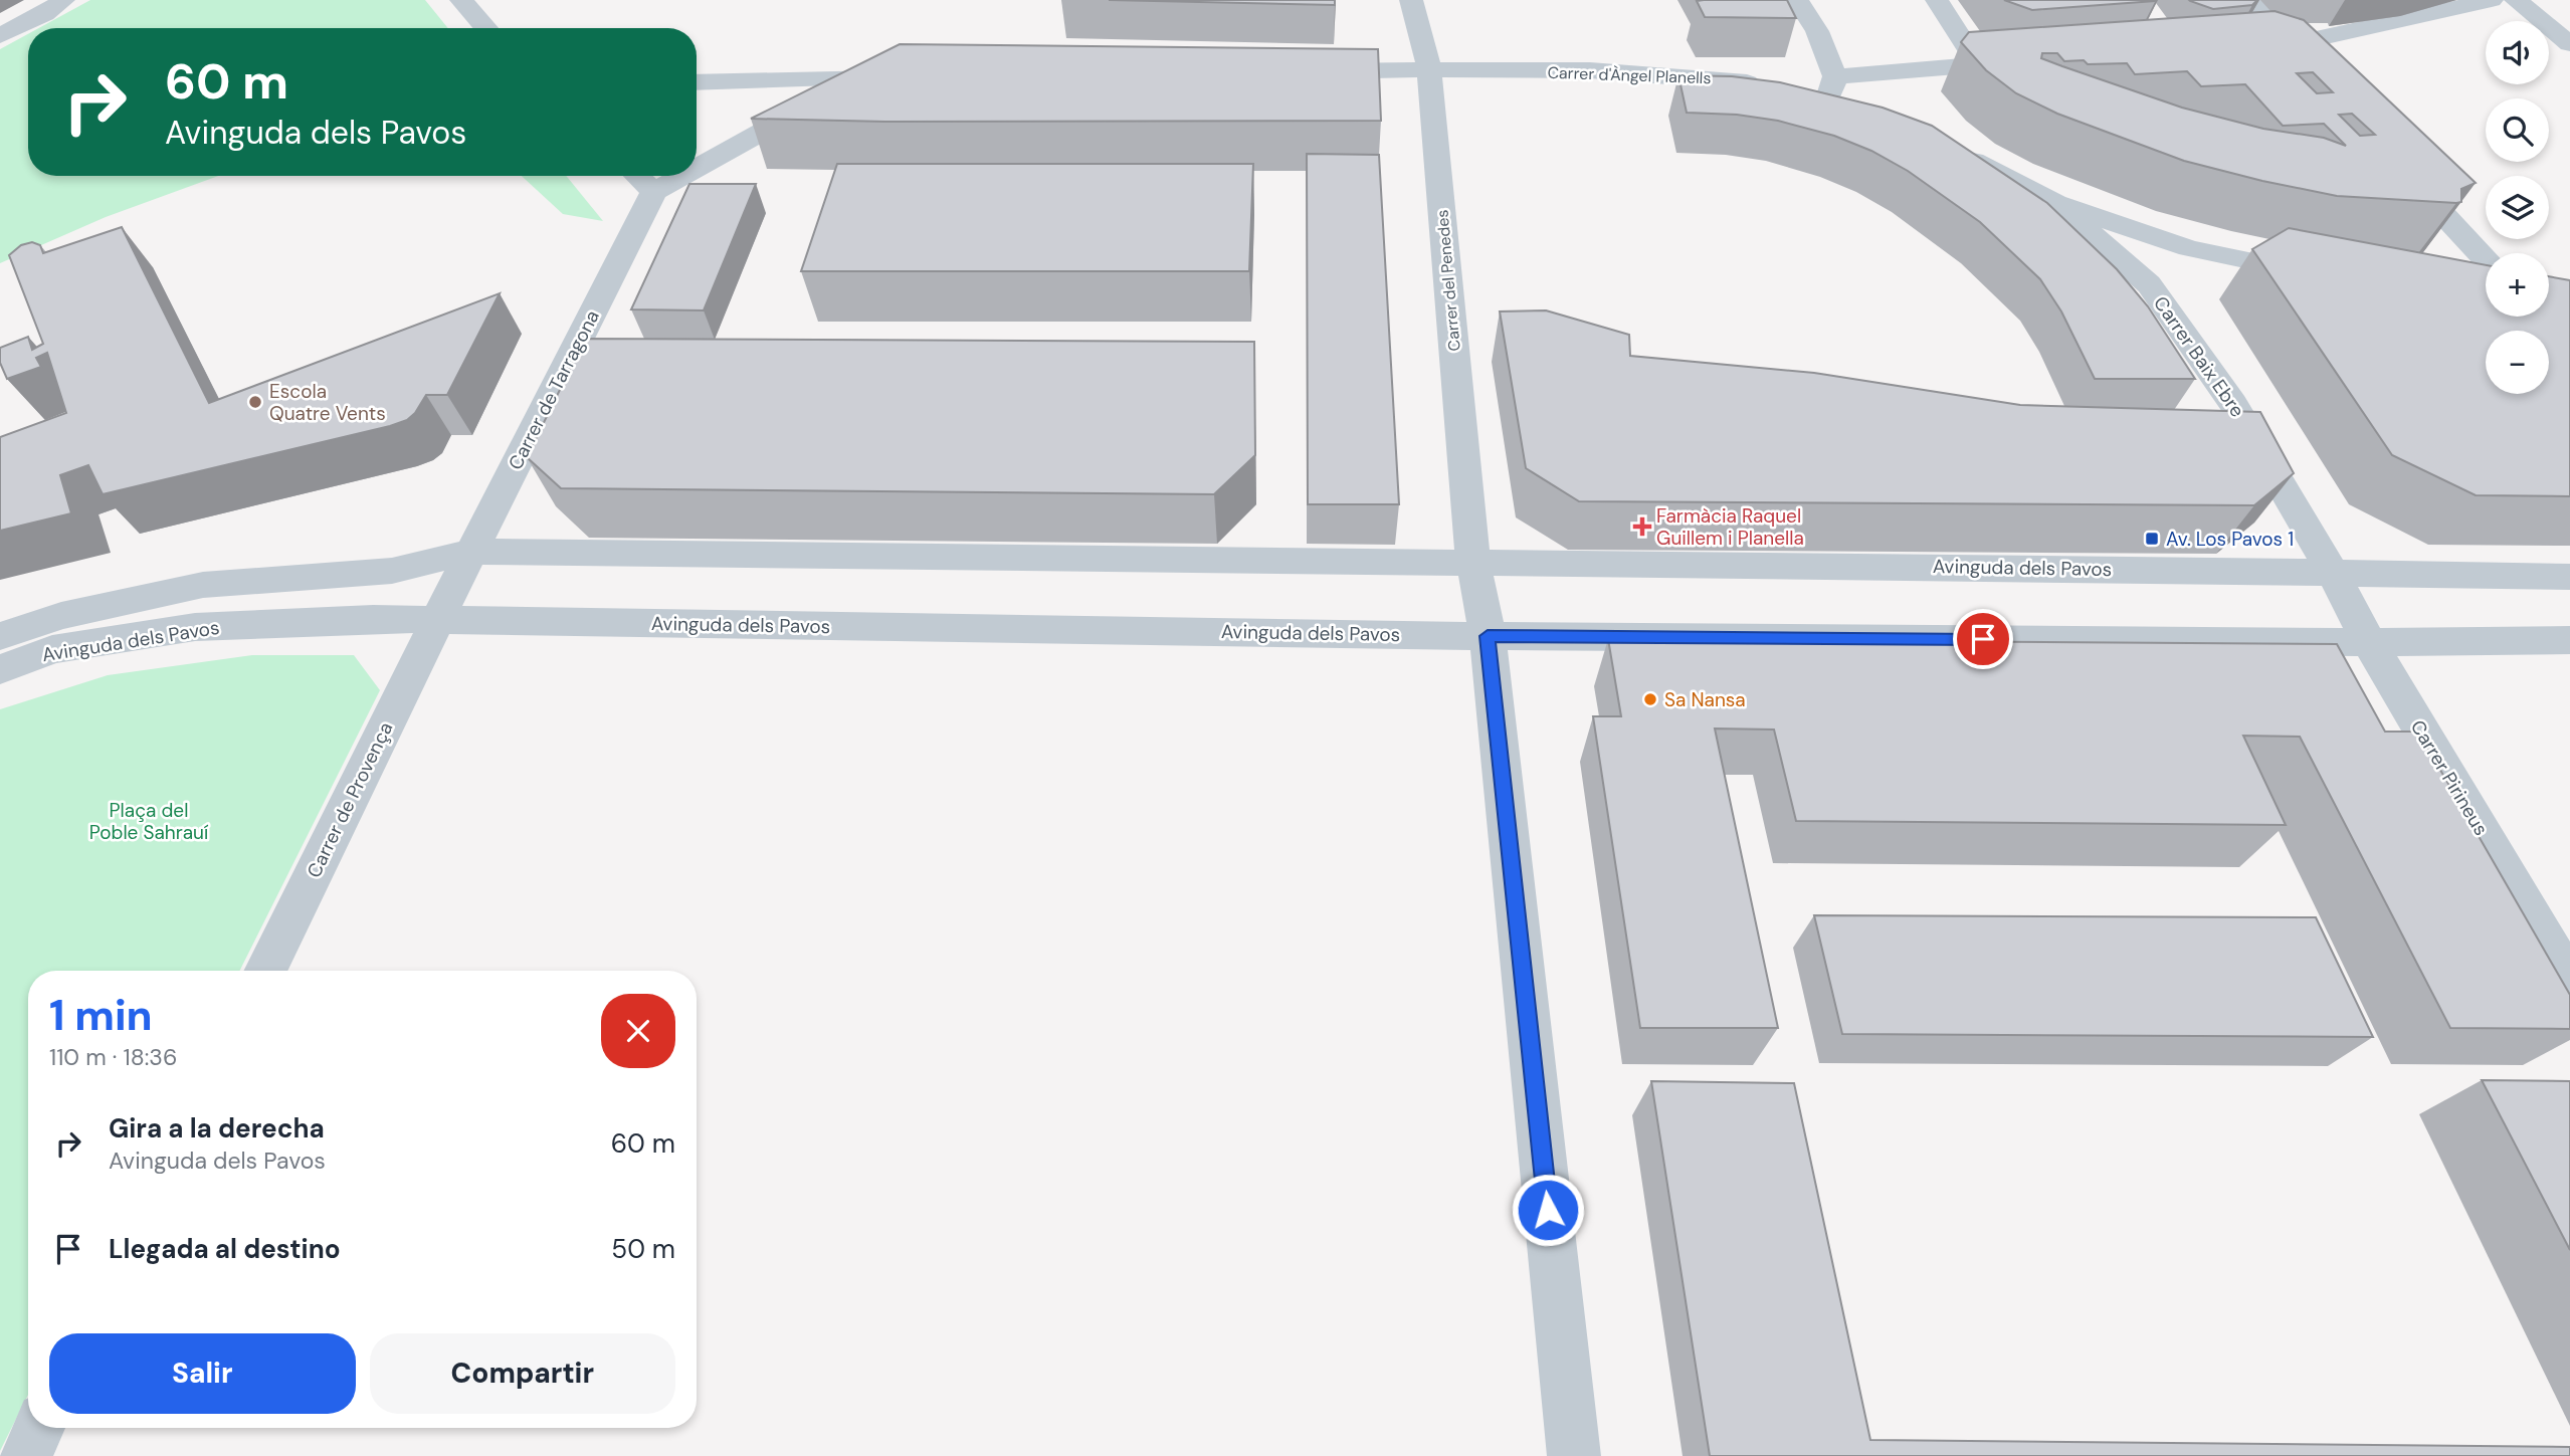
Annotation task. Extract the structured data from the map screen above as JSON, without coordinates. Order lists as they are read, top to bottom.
{
  "streets": {
    "street": [
      "Carrer d'Àngel Planells",
      "Carrer del Penedes",
      "Carrer Baix Ebre",
      "Carrer de Tarragona",
      "Avinguda dels Pavos",
      "Carrer Pirineus",
      "Carrer de Provença"
    ]
  },
  "crossings": [
    ["Carrer d'Àngel Planells", "Carrer del Penedes"],
    ["Carrer del Penedes", "Avinguda dels Pavos"],
    ["Carrer Baix Ebre", "Avinguda dels Pavos"],
    ["Carrer Baix Ebre", "Carrer Pirineus"],
    ["Carrer de Tarragona", "Avinguda dels Pavos"],
    ["Carrer de Tarragona", "Carrer de Provença"],
    ["Avinguda dels Pavos", "Carrer Pirineus"],
    ["Avinguda dels Pavos", "Carrer de Provença"]
  ],
  "parks": ["Plaça del Poble Sahrauí"],
  "places": {
    "other": ["Escola Quatre Vents", "Sa Nansa"],
    "health": ["Farmàcia Raquel Guillem i Planella"],
    "transit": ["Av. Los Pavos 1"]
  },
  "page": {
    "map_buttons": ["+", "−"],
    "turn": ["60 m", "Avinguda dels Pavos"],
    "heading": ["1 min", "110 m · 18:36"],
    "list": [
      {
        "name": "Gira a la derecha",
        "note": "Avinguda dels Pavos",
        "value": "60 m"
      },
      {
        "name": "Llegada al destino",
        "value": "50 m"
      }
    ],
    "buttons": ["Salir", "Compartir"]
  }
}
